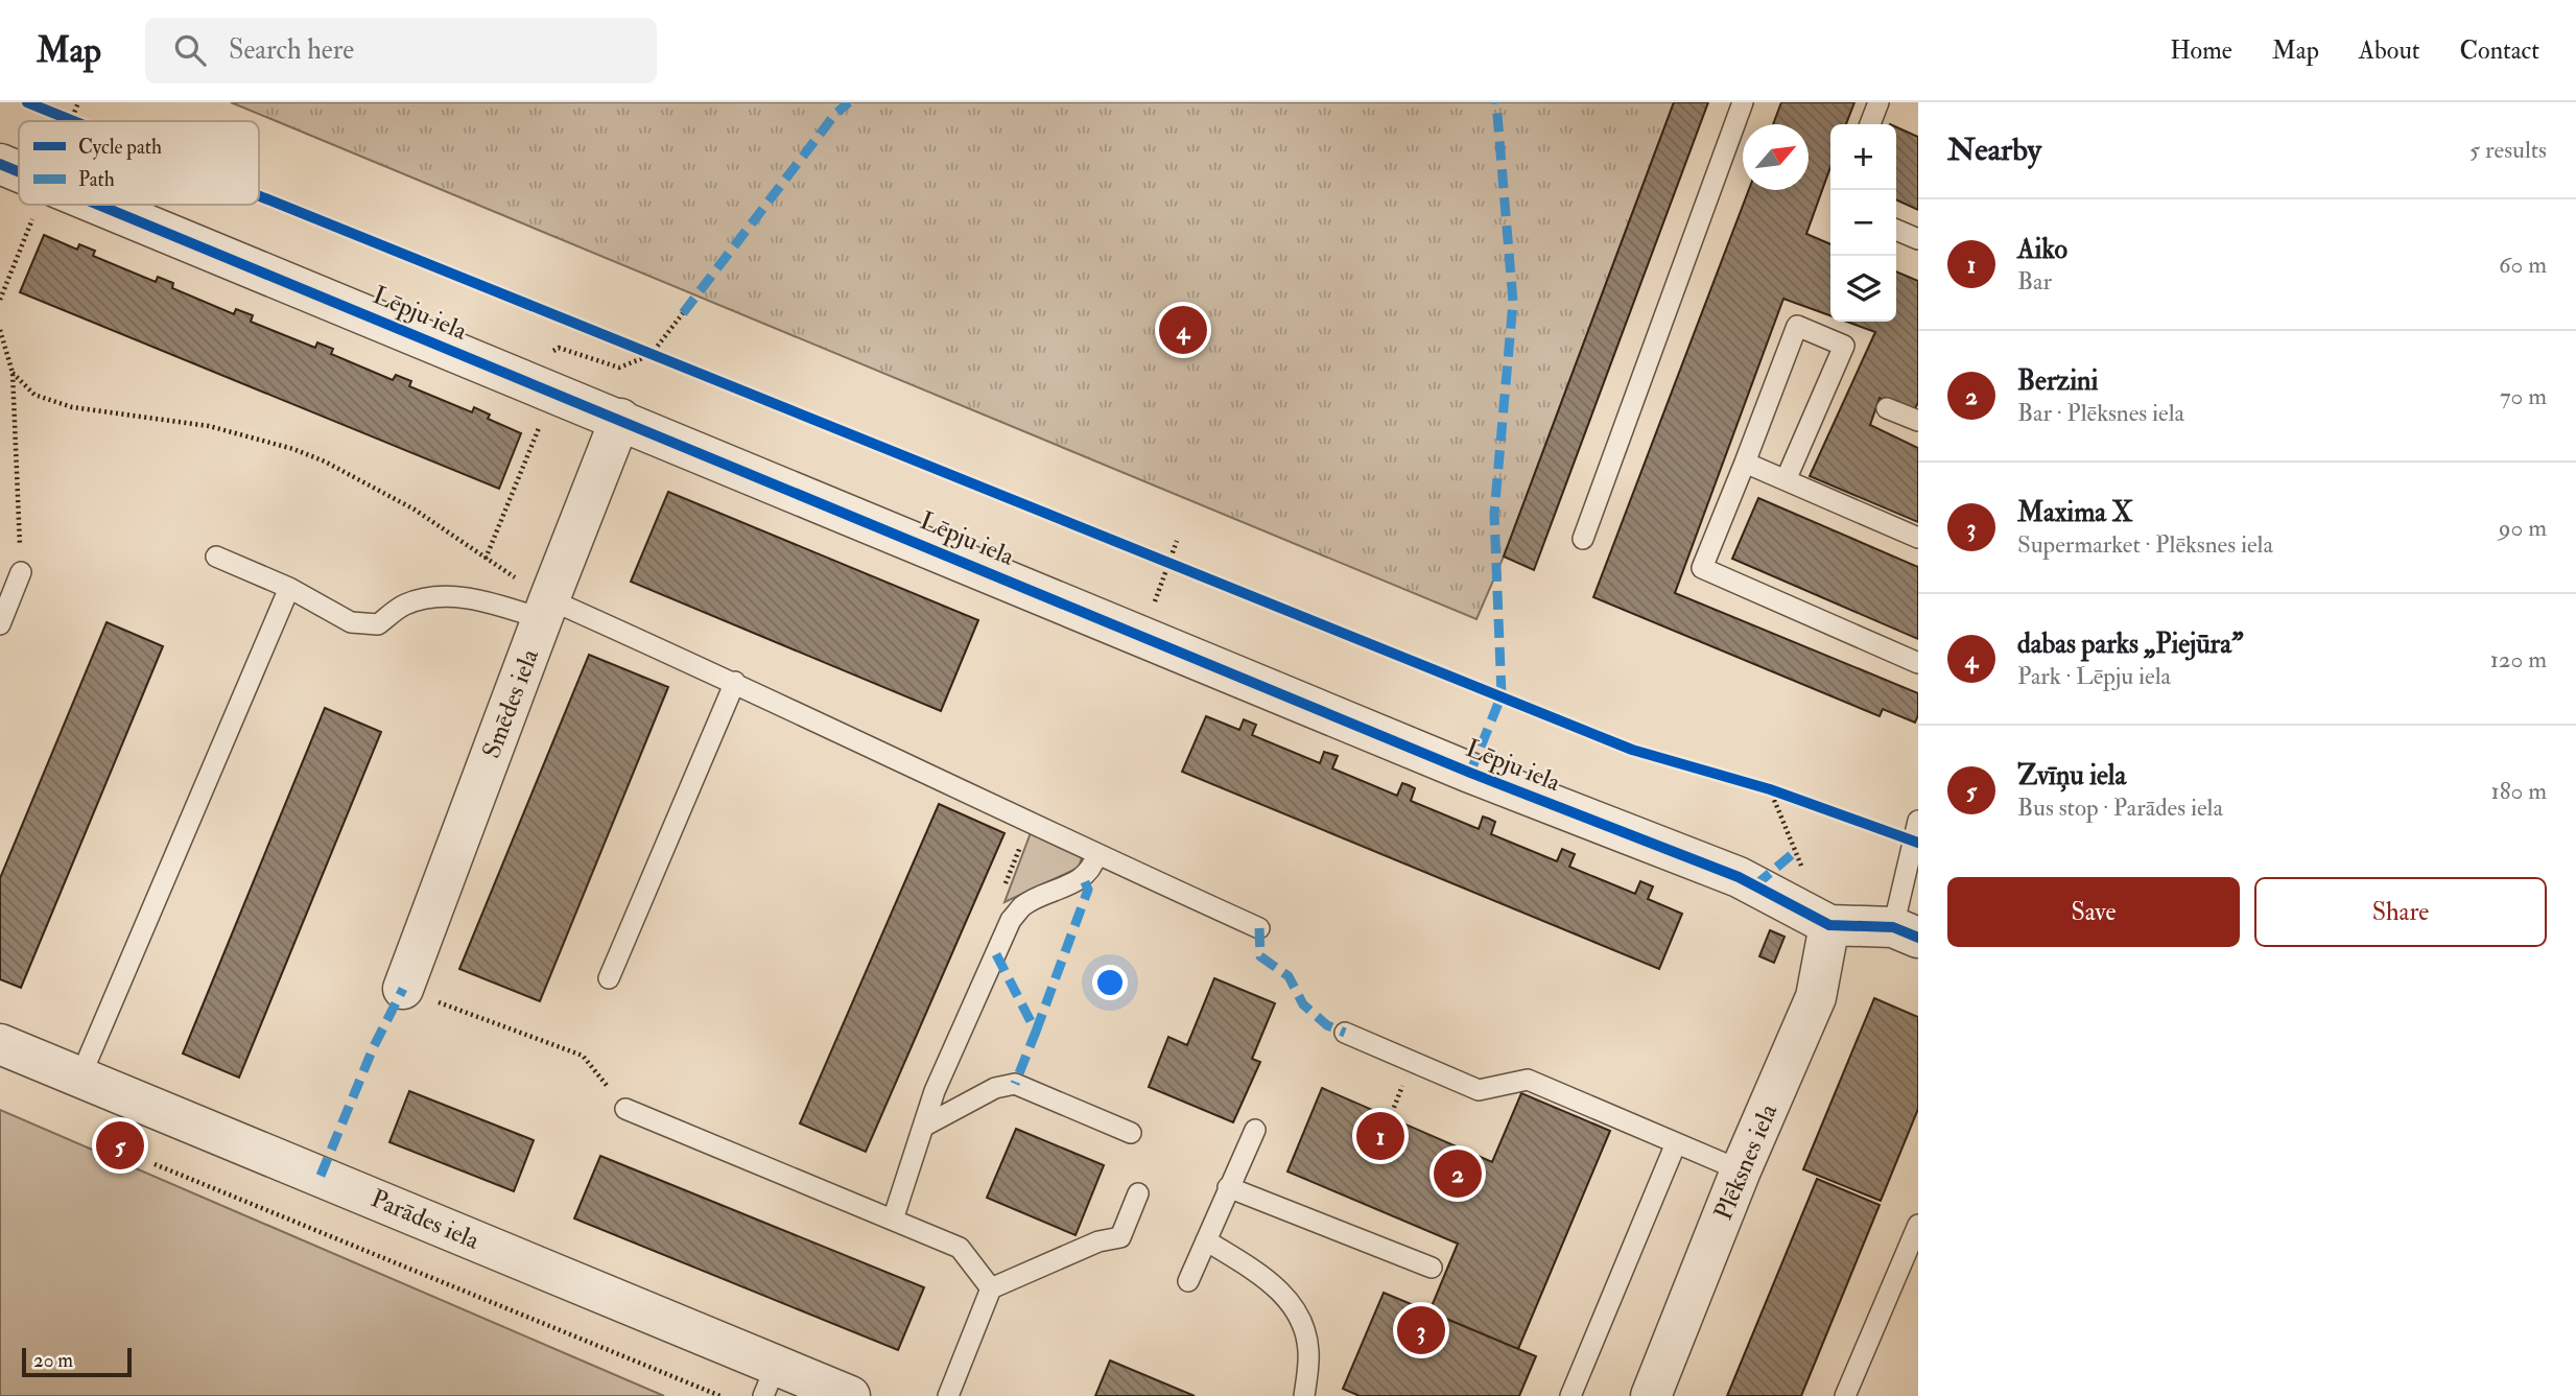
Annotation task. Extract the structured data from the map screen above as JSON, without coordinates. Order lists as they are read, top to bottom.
{
  "streets": {
    "street": [
      "Lēpju iela",
      "Smēdes iela",
      "Plēksnes iela",
      "Parādes iela"
    ]
  },
  "crossings": [
    ["Lēpju iela", "Smēdes iela"],
    ["Lēpju iela", "Plēksnes iela"]
  ],
  "legend": ["Cycle path", "Path"],
  "scale_bar": "20 m",
  "north": "top right",
  "page": {
    "header": "Map",
    "search": "Search here",
    "nav": [
      "Home",
      "Map",
      "About",
      "Contact"
    ],
    "heading": ["Nearby", "5 results"],
    "map_buttons": ["+", "−"],
    "list": [
      {
        "mark": "1",
        "name": "Aiko",
        "note": "Bar",
        "value": "60 m"
      },
      {
        "mark": "2",
        "name": "Berzini",
        "note": "Bar · Plēksnes iela",
        "value": "70 m"
      },
      {
        "mark": "3",
        "name": "Maxima X",
        "note": "Supermarket · Plēksnes iela",
        "value": "90 m"
      },
      {
        "mark": "4",
        "name": "dabas parks „Piejūra”",
        "note": "Park · Lēpju iela",
        "value": "120 m"
      },
      {
        "mark": "5",
        "name": "Zvīņu iela",
        "note": "Bus stop · Parādes iela",
        "value": "180 m"
      }
    ],
    "pins": [
      "4",
      "1",
      "5",
      "2",
      "3"
    ],
    "buttons": ["Save", "Share"],
    "scale": "20 m"
  }
}
